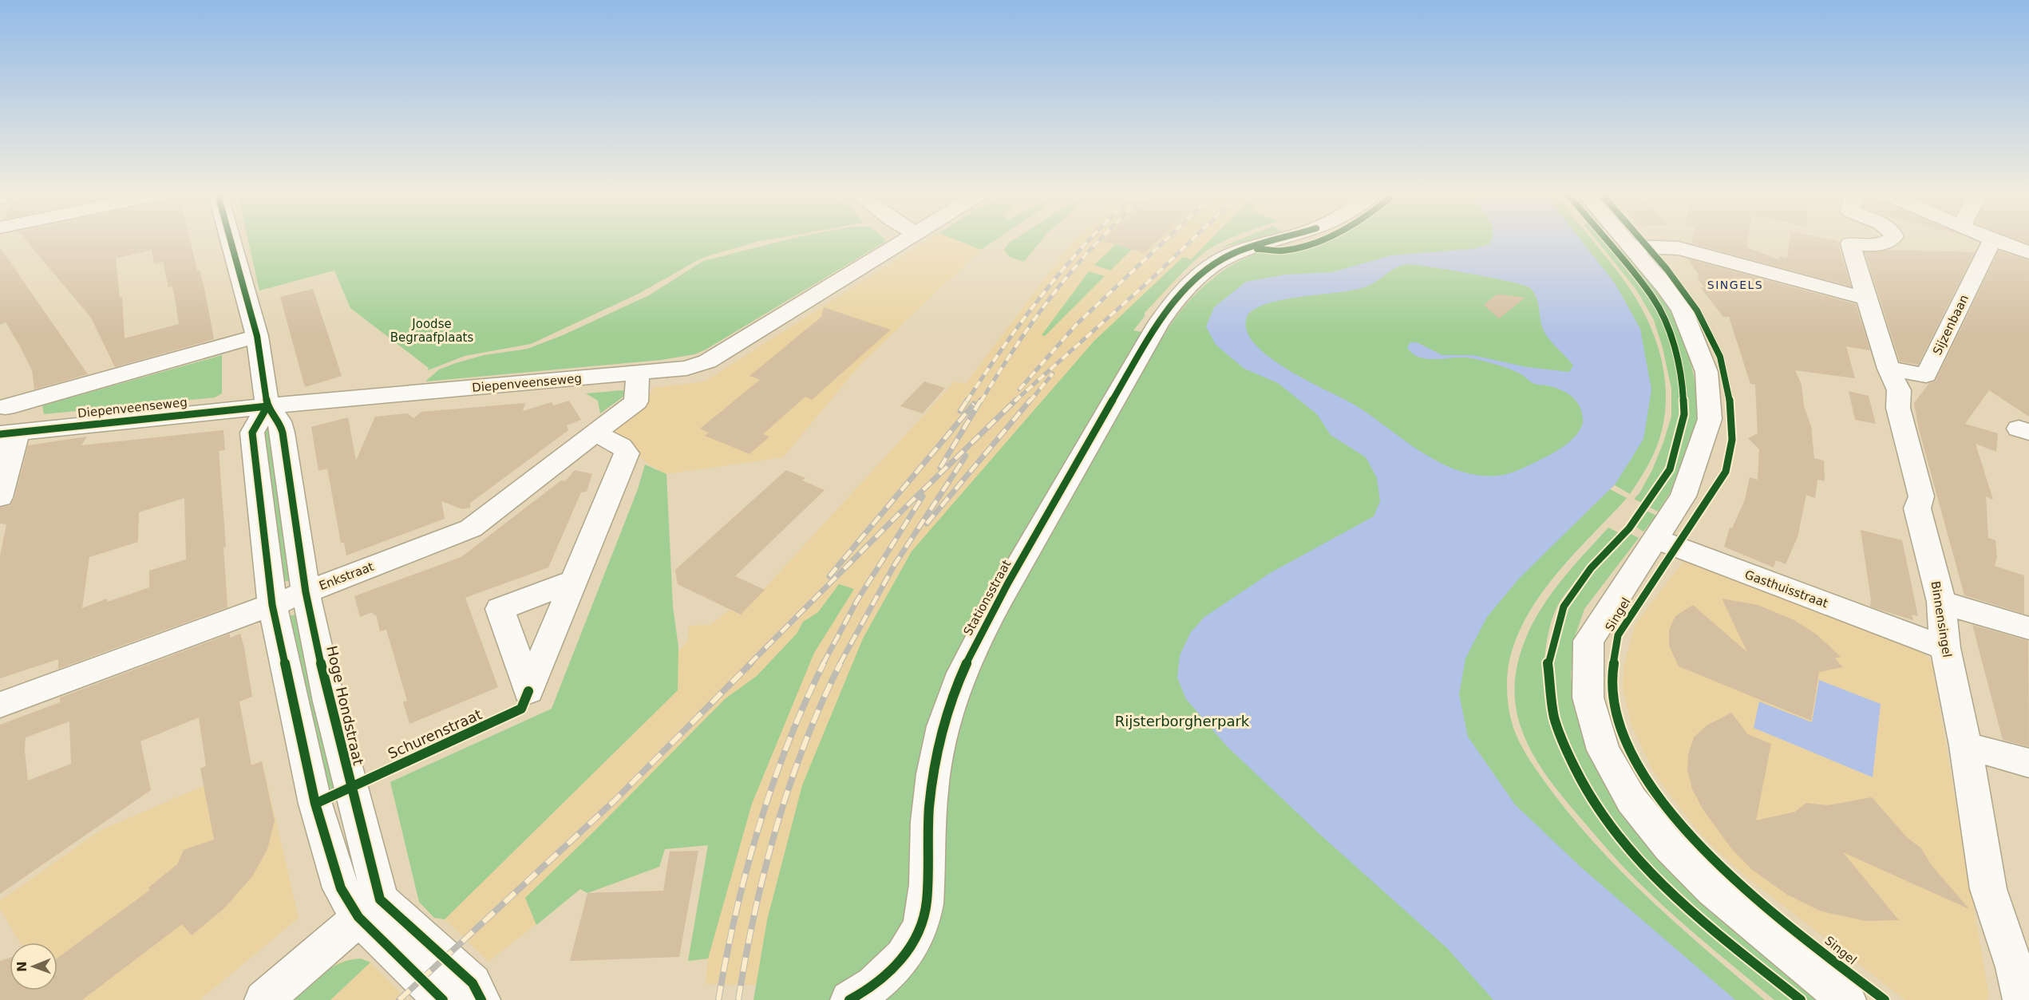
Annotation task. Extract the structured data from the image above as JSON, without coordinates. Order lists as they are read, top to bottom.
{
  "streets": {
    "street": [
      "Sijzenbaan",
      "Diepenveenseweg",
      "Enkstraat",
      "Gasthuisstraat",
      "Stationsstraat",
      "Singel",
      "Binnensingel",
      "Hoge Hondstraat"
    ],
    "cycle path": ["Schurenstraat"]
  },
  "crossings": [
    ["Sijzenbaan", "Binnensingel"],
    ["Diepenveenseweg", "Enkstraat"],
    ["Diepenveenseweg", "Hoge Hondstraat"],
    ["Enkstraat", "Hoge Hondstraat"],
    ["Gasthuisstraat", "Singel"],
    ["Gasthuisstraat", "Binnensingel"]
  ],
  "districts": ["SINGELS"],
  "parks": ["Joodse Begraafplaats", "Rijsterborgherpark"],
  "north": "left"
}
